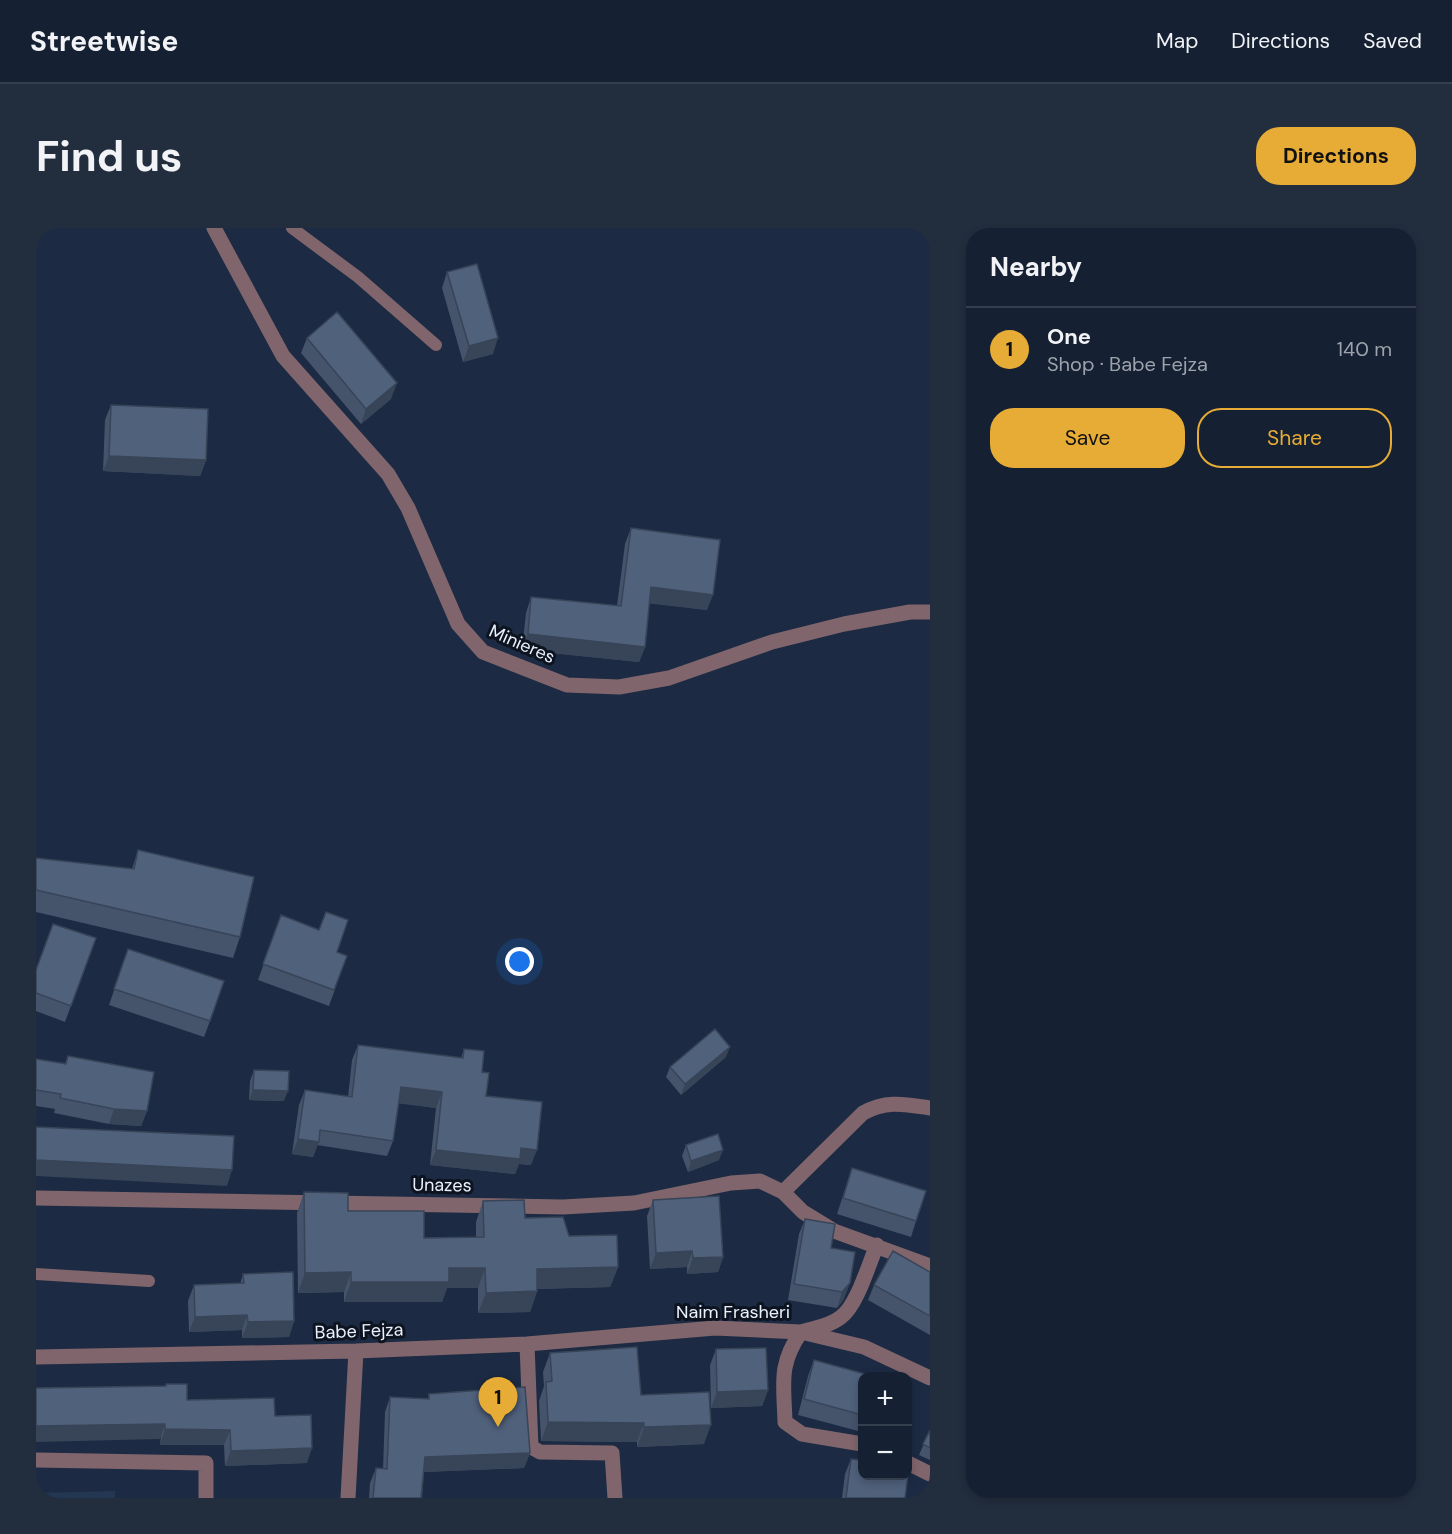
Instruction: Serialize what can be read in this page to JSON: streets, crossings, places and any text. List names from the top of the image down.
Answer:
{
  "streets": {
    "street": [
      "Minieres",
      "Unazes",
      "Naim Frasheri",
      "Babe Fejza"
    ]
  },
  "crossings": [
    ["Naim Frasheri", "Babe Fejza"]
  ],
  "page": {
    "header": "Streetwise",
    "nav": ["Map", "Directions", "Saved"],
    "buttons": [
      "Directions",
      ["Save", "Share"]
    ],
    "title": "Find us",
    "heading": "Nearby",
    "list": [
      {
        "mark": "1",
        "name": "One",
        "note": "Shop · Babe Fejza",
        "value": "140 m"
      }
    ],
    "map_buttons": ["+", "−"],
    "pins": "1"
  }
}
